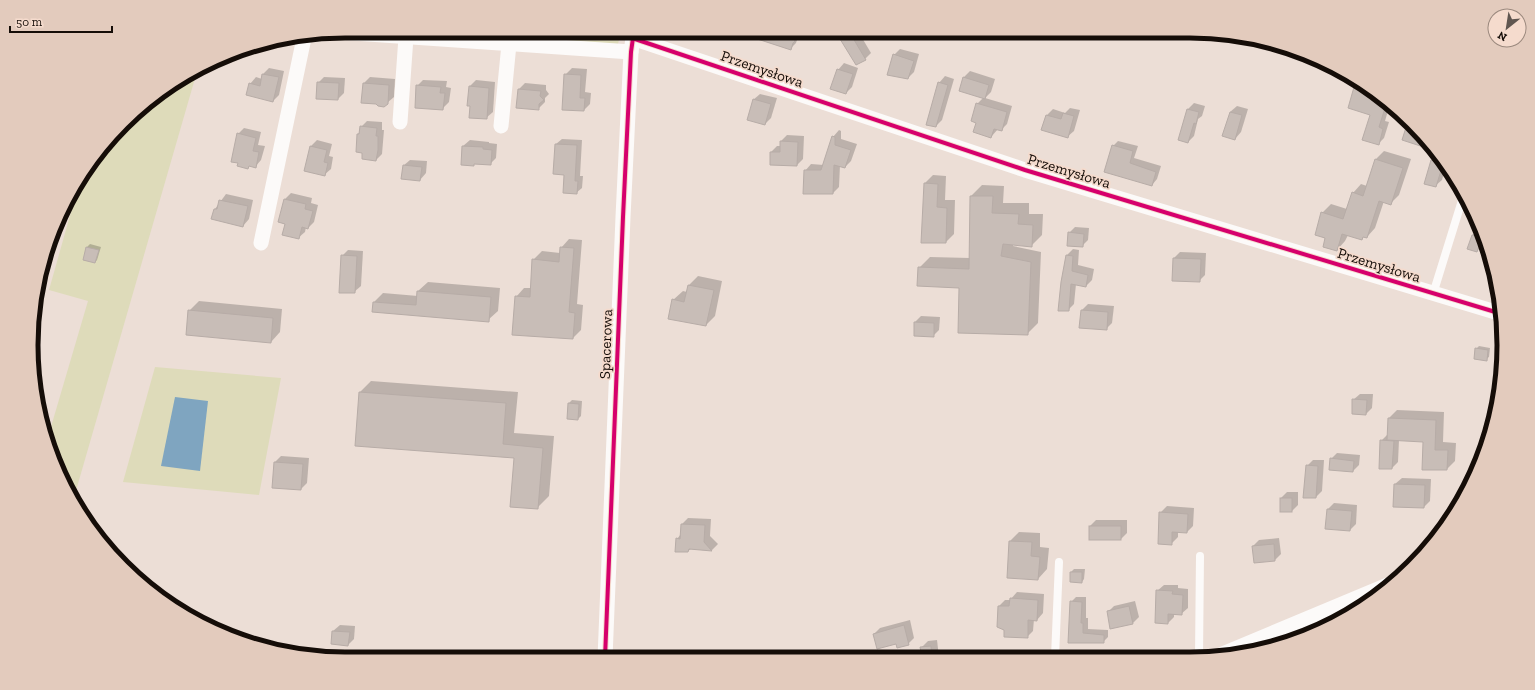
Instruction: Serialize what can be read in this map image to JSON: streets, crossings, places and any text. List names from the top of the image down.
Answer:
{
  "streets": {
    "street": ["Przemysłowa", "Spacerowa"]
  },
  "crossings": [
    ["Przemysłowa", "Spacerowa"]
  ],
  "scale_bar": "50 m",
  "north": "bottom left"
}
